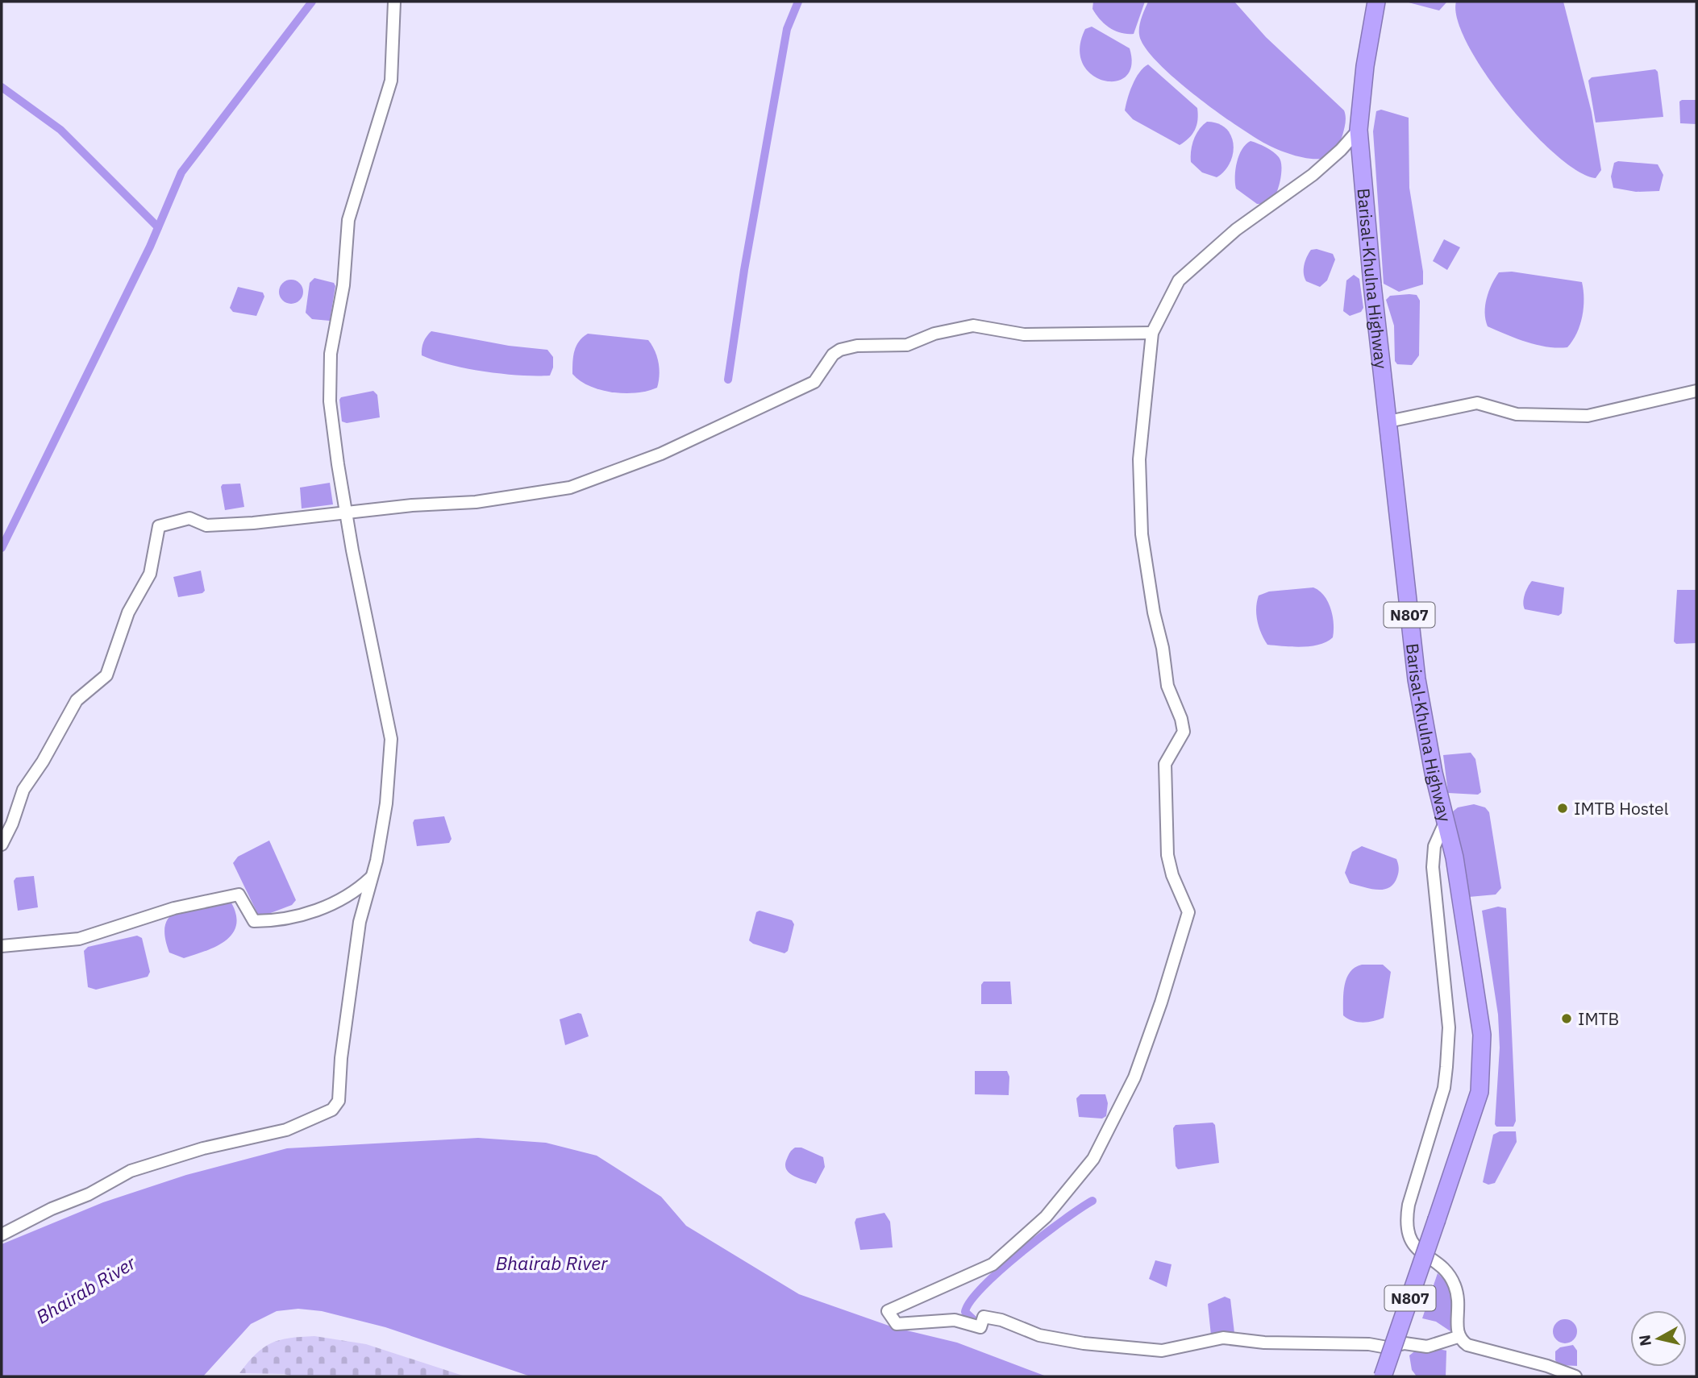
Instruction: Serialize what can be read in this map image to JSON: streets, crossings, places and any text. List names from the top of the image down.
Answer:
{
  "streets": {
    "highway": ["Barisal-Khulna Highway", "N807"]
  },
  "water": ["Bhairab River"],
  "places": ["IMTB Hostel", "IMTB"],
  "north": "left"
}
